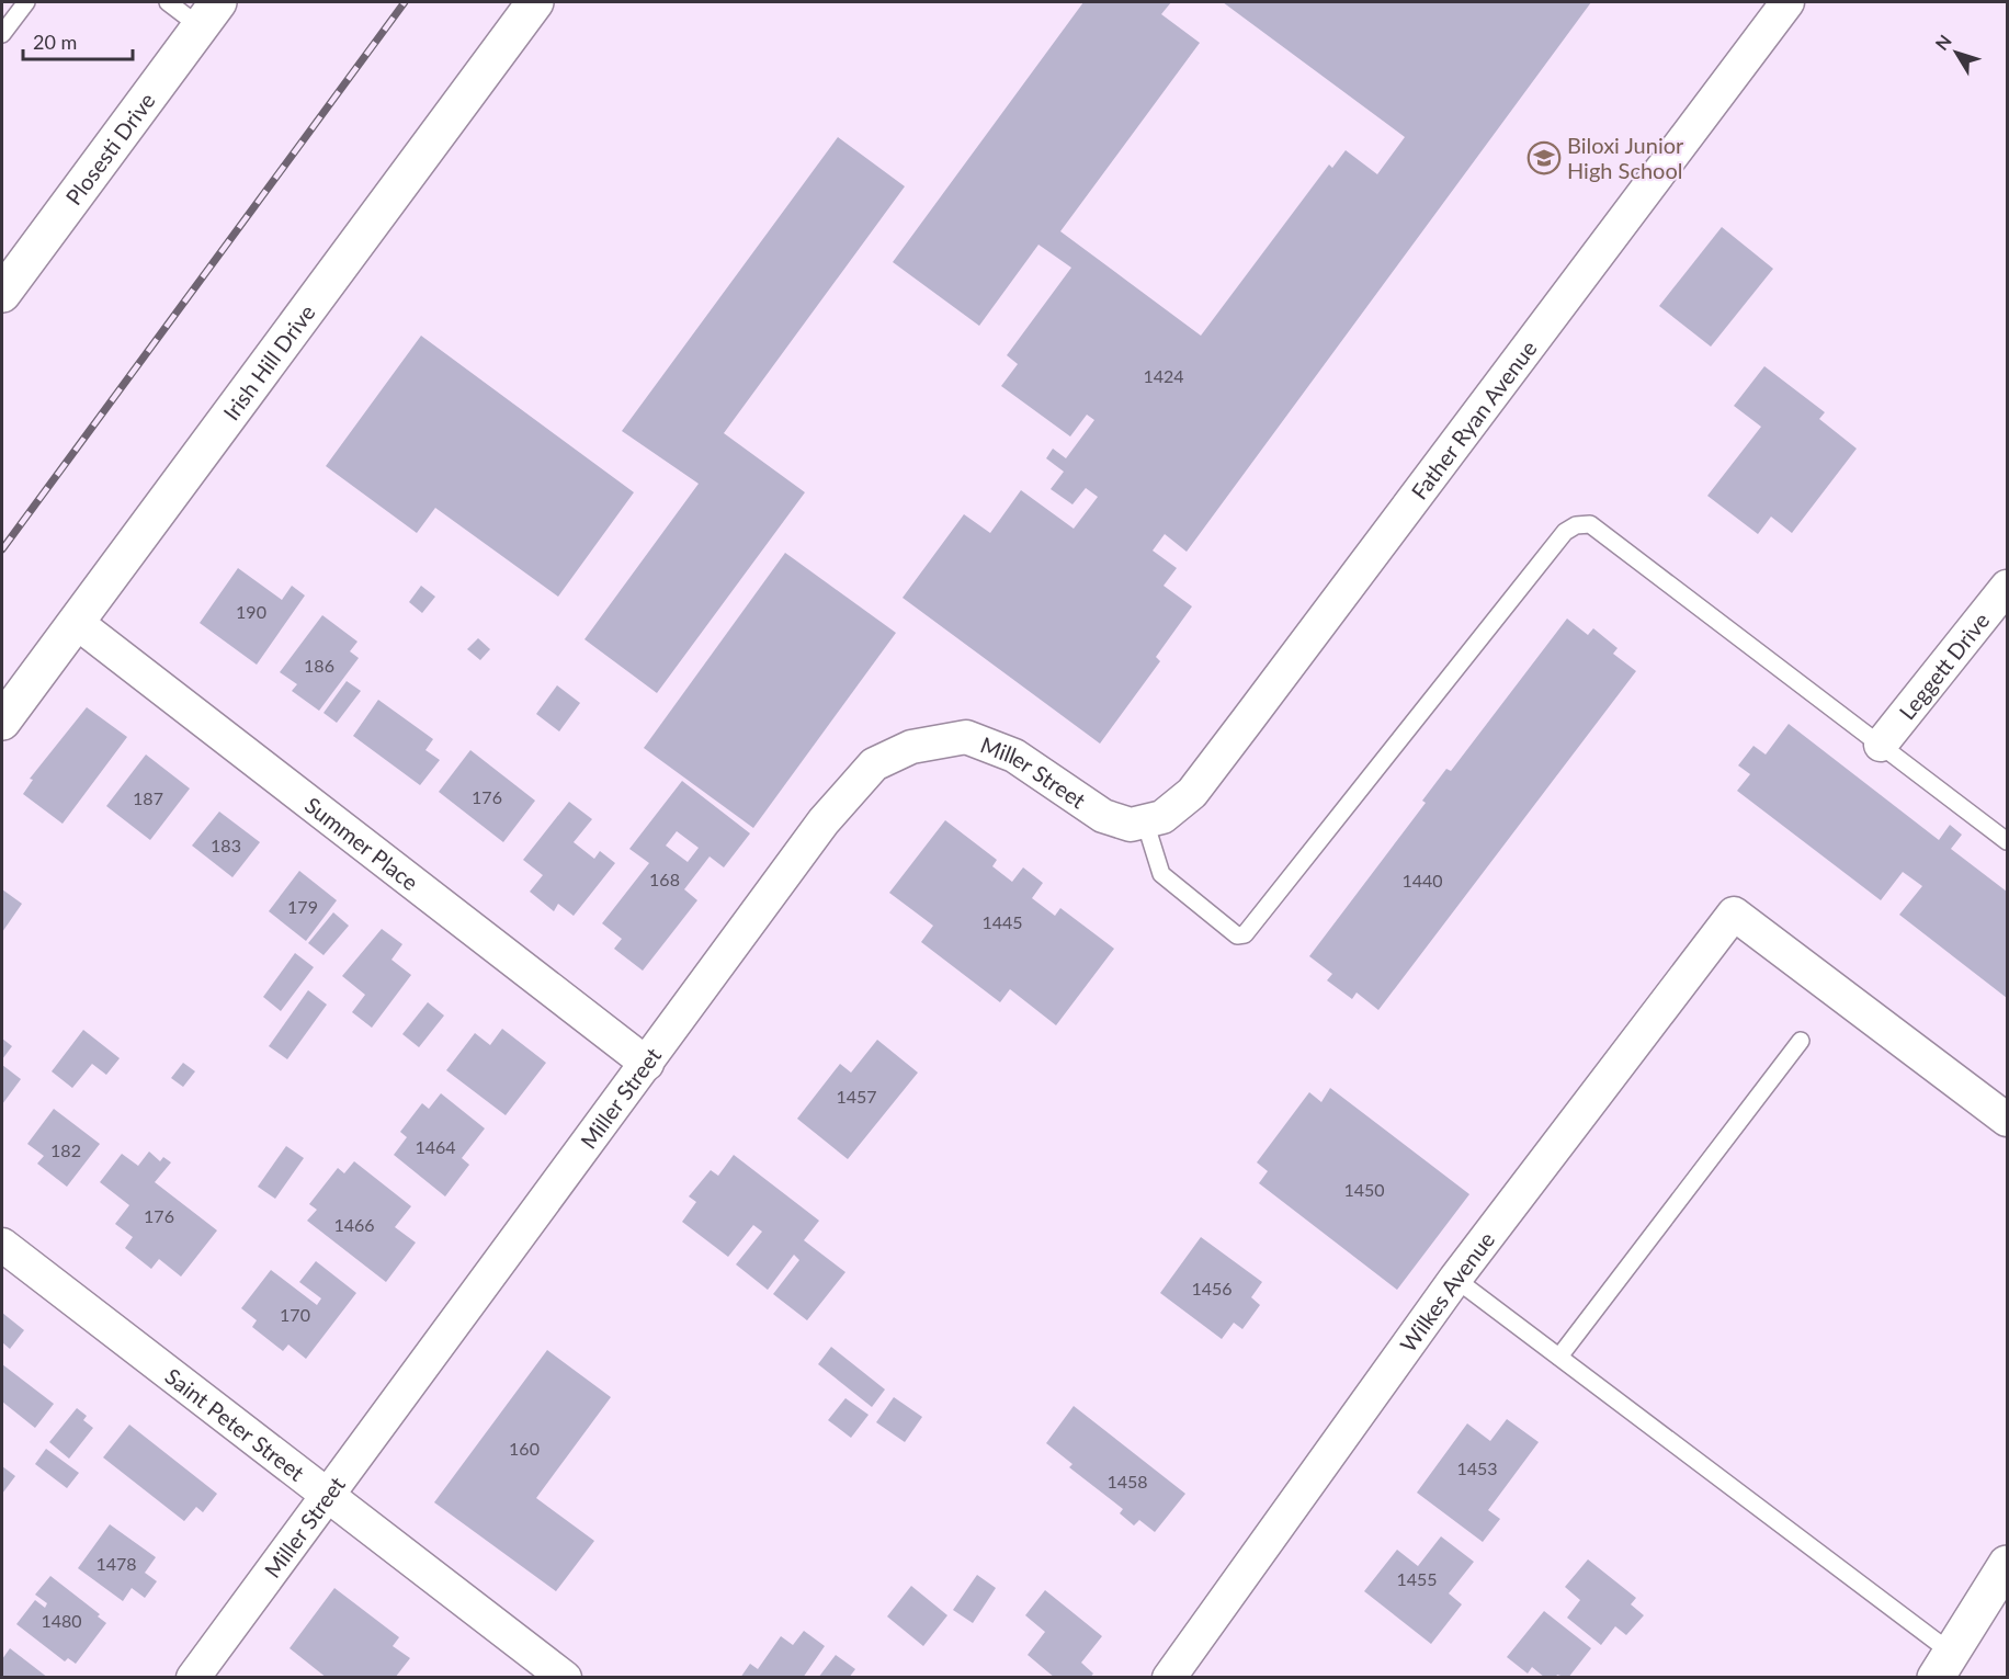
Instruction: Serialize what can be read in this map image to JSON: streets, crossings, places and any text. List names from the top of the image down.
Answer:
{
  "streets": {
    "main road": ["Plosesti Drive", "Irish Hill Drive"],
    "street": [
      "Father Ryan Avenue",
      "Leggett Drive",
      "Miller Street",
      "Summer Place",
      "Wilkes Avenue",
      "Saint Peter Street"
    ]
  },
  "crossings": [
    ["Irish Hill Drive", "Summer Place"],
    ["Father Ryan Avenue", "Miller Street"],
    ["Miller Street", "Summer Place"],
    ["Miller Street", "Saint Peter Street"]
  ],
  "places": {
    "school or university": ["Biloxi Junior High School"]
  },
  "house_numbers": [
    "1424",
    "190",
    "186",
    "176",
    "187",
    "183",
    "168",
    "1440",
    "179",
    "1445",
    "1457",
    "1464",
    "182",
    "1450",
    "176",
    "1466",
    "1456",
    "170",
    "160",
    "1453",
    "1458",
    "1478",
    "1455",
    "1480"
  ],
  "scale_bar": "20 m",
  "north": "top left"
}
